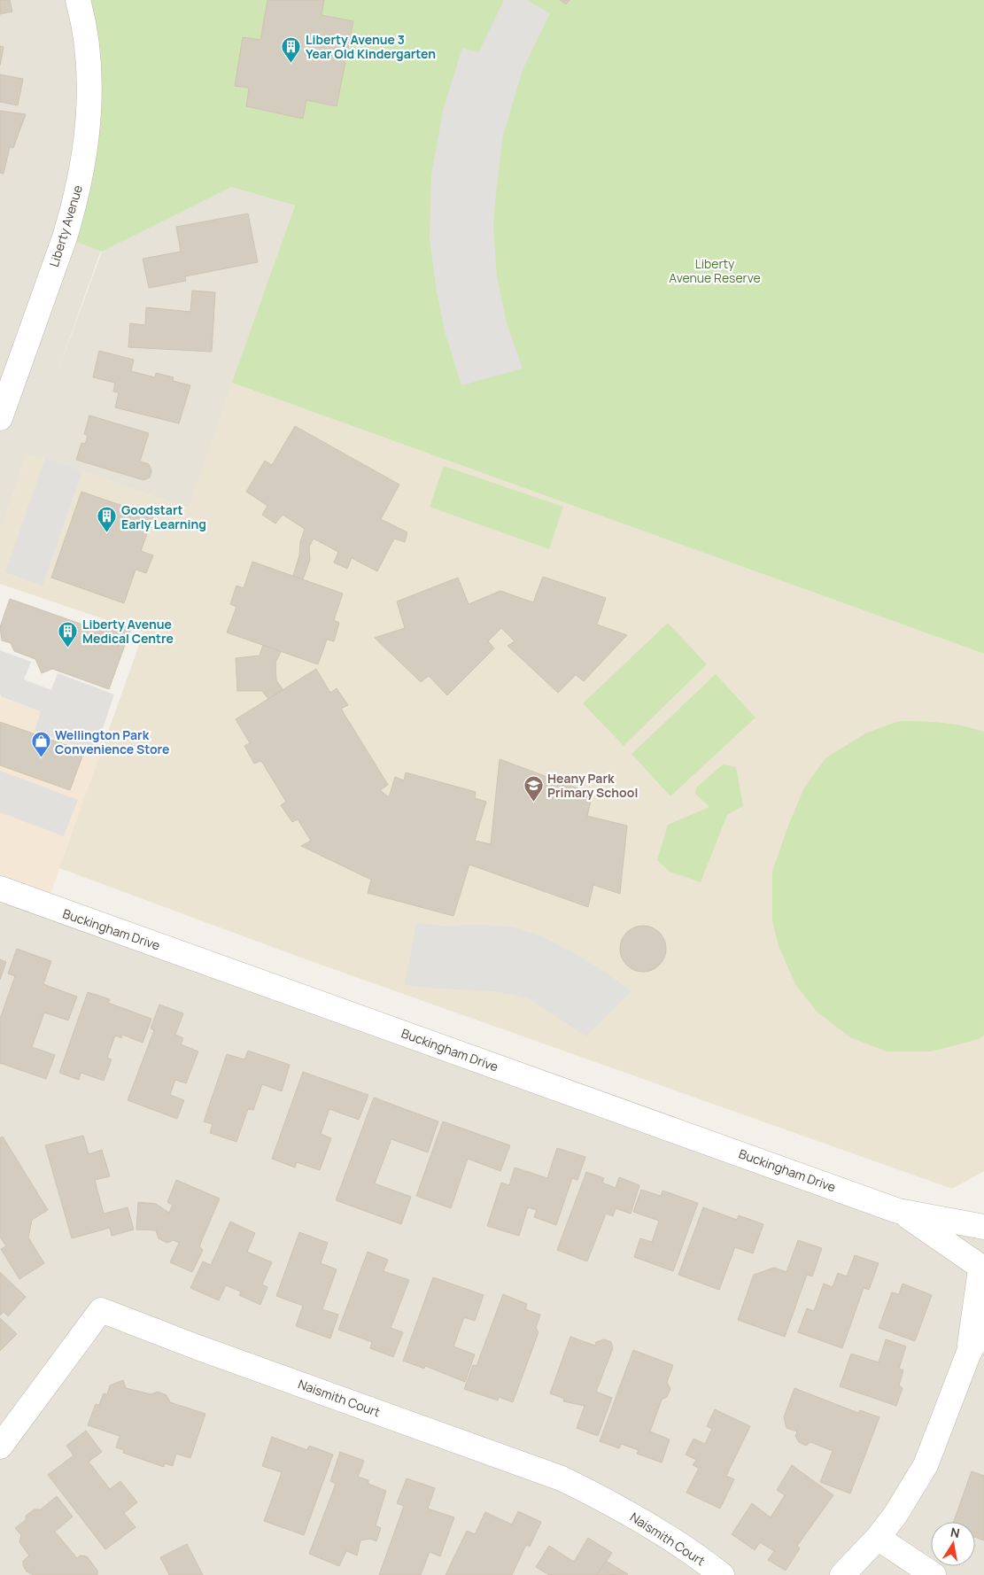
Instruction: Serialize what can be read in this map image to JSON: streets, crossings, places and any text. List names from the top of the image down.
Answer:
{
  "streets": {
    "street": ["Liberty Avenue", "Buckingham Drive", "Naismith Court"]
  },
  "parks": ["Liberty Avenue Reserve"],
  "places": {
    "building": ["Liberty Avenue 3 Year Old Kindergarten", "Goodstart Early Learning", "Liberty Avenue Medical Centre"],
    "shop": ["Wellington Park Convenience Store"],
    "school or university": ["Heany Park Primary School"]
  },
  "north": "top"
}
